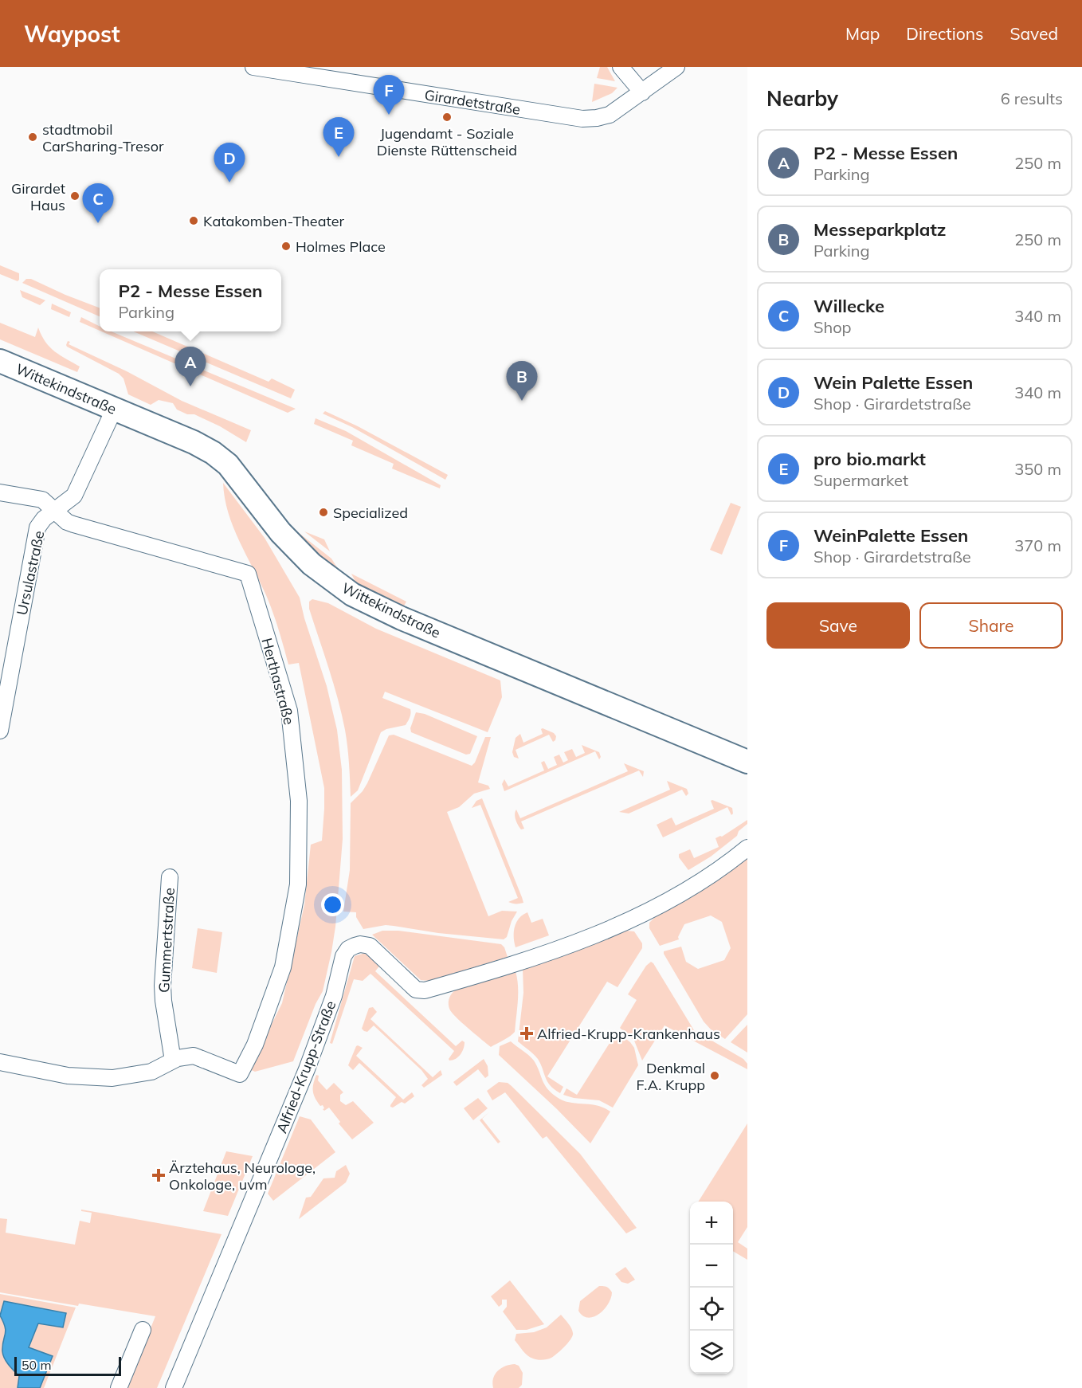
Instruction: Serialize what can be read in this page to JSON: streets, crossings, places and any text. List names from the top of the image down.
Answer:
{
  "streets": {
    "street": [
      "Girardetstraße",
      "Wittekindstraße",
      "Ursulastraße",
      "Herthastraße",
      "Gummertstraße",
      "Alfried-Krupp-Straße"
    ]
  },
  "crossings": [
    ["Wittekindstraße", "Ursulastraße"],
    ["Ursulastraße", "Herthastraße"],
    ["Herthastraße", "Gummertstraße"]
  ],
  "places": {
    "other": [
      "Jugendamt - Soziale Dienste Rüttenscheid",
      "stadtmobil CarSharing-Tresor",
      "Girardet Haus",
      "Katakomben-Theater",
      "Holmes Place",
      "Specialized",
      "Denkmal F.A. Krupp"
    ],
    "health": ["Alfried-Krupp-Krankenhaus", "Ärztehaus, Neurologe, Onkologe, uvm"]
  },
  "scale_bar": "50 m",
  "page": {
    "header": "Waypost",
    "nav": ["Map", "Directions", "Saved"],
    "heading": ["Nearby", "6 results"],
    "pins": [
      "F",
      "E",
      "D",
      "C",
      "A",
      "B"
    ],
    "list": [
      {
        "mark": "A",
        "name": "P2 - Messe Essen",
        "note": "Parking",
        "value": "250 m"
      },
      {
        "mark": "B",
        "name": "Messeparkplatz",
        "note": "Parking",
        "value": "250 m"
      },
      {
        "mark": "C",
        "name": "Willecke",
        "note": "Shop",
        "value": "340 m"
      },
      {
        "mark": "D",
        "name": "Wein Palette Essen",
        "note": "Shop · Girardetstraße",
        "value": "340 m"
      },
      {
        "mark": "E",
        "name": "pro bio.markt",
        "note": "Supermarket",
        "value": "350 m"
      },
      {
        "mark": "F",
        "name": "WeinPalette Essen",
        "note": "Shop · Girardetstraße",
        "value": "370 m"
      }
    ],
    "popup": ["P2 - Messe Essen", "Parking"],
    "buttons": ["Save", "Share"],
    "map_buttons": ["+", "−"],
    "scale": "50 m"
  }
}
